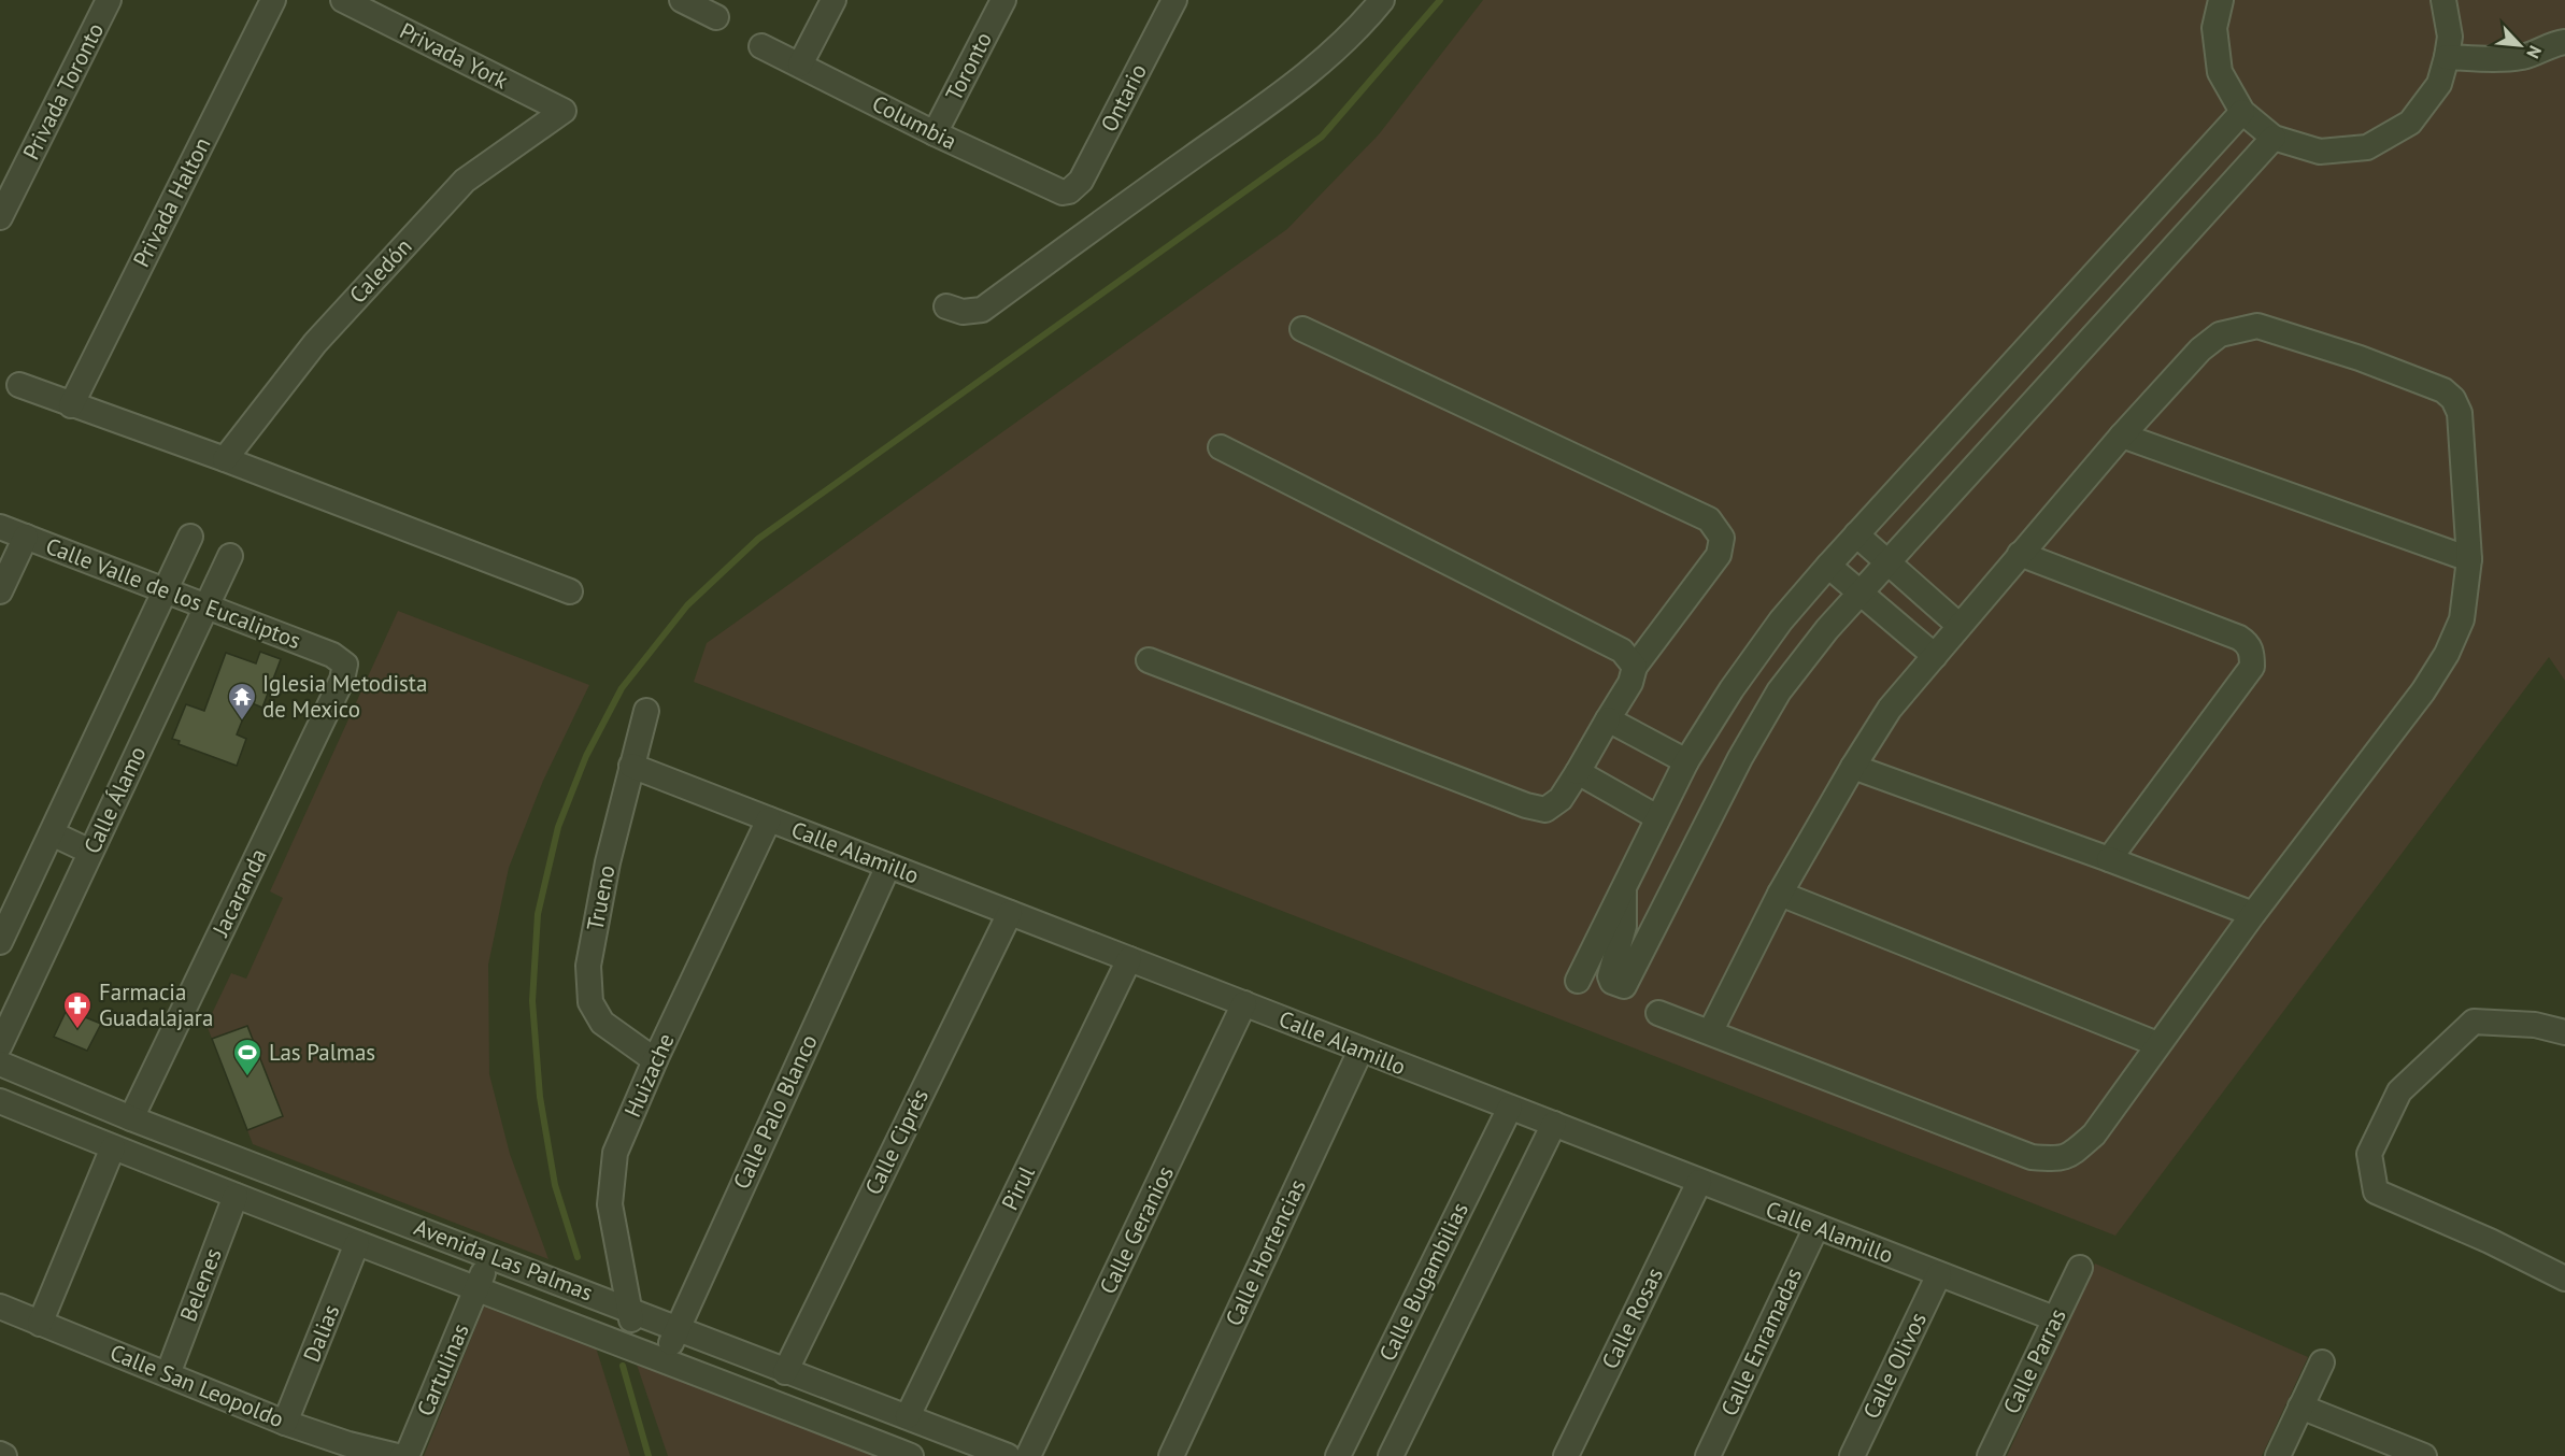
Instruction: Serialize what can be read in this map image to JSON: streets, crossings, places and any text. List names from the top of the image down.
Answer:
{
  "streets": {
    "street": [
      "Privada York",
      "Toronto",
      "Privada Toronto",
      "Ontario",
      "Columbia",
      "Privada Halton",
      "Caledón",
      "Calle Valle de los Eucaliptos",
      "Calle Álamo",
      "Calle Alamillo",
      "Jacaranda",
      "Trueno",
      "Huizache",
      "Calle Palo Blanco",
      "Calle Ciprés",
      "Pirul",
      "Calle Geranios",
      "Calle Hortencias",
      "Avenida Las Palmas",
      "Calle Bugambilias",
      "Belenes",
      "Calle Rosas",
      "Dalias",
      "Calle Enramadas",
      "Calle Parras",
      "Calle Olivos",
      "Cartulinas",
      "Calle San Leopoldo"
    ]
  },
  "crossings": [
    ["Privada York", "Caledón"],
    ["Toronto", "Columbia"],
    ["Ontario", "Columbia"],
    ["Calle Valle de los Eucaliptos", "Calle Álamo"],
    ["Calle Valle de los Eucaliptos", "Jacaranda"],
    ["Calle Alamillo", "Trueno"],
    ["Calle Alamillo", "Huizache"],
    ["Calle Alamillo", "Calle Palo Blanco"],
    ["Calle Alamillo", "Calle Ciprés"],
    ["Calle Alamillo", "Pirul"],
    ["Calle Alamillo", "Calle Geranios"],
    ["Calle Alamillo", "Calle Hortencias"],
    ["Calle Alamillo", "Calle Bugambilias"],
    ["Calle Alamillo", "Calle Rosas"],
    ["Calle Alamillo", "Calle Enramadas"],
    ["Calle Alamillo", "Calle Parras"],
    ["Calle Alamillo", "Calle Olivos"],
    ["Jacaranda", "Avenida Las Palmas"],
    ["Trueno", "Huizache"],
    ["Huizache", "Avenida Las Palmas"],
    ["Calle Palo Blanco", "Avenida Las Palmas"],
    ["Calle Ciprés", "Avenida Las Palmas"],
    ["Pirul", "Avenida Las Palmas"],
    ["Avenida Las Palmas", "Belenes"],
    ["Avenida Las Palmas", "Dalias"],
    ["Avenida Las Palmas", "Cartulinas"],
    ["Belenes", "Calle San Leopoldo"],
    ["Dalias", "Calle San Leopoldo"],
    ["Cartulinas", "Calle San Leopoldo"]
  ],
  "places": {
    "temple": ["Iglesia Metodista de Mexico"],
    "pharmacy": ["Farmacia Guadalajara"],
    "sports": ["Las Palmas"]
  },
  "north": "bottom right"
}
